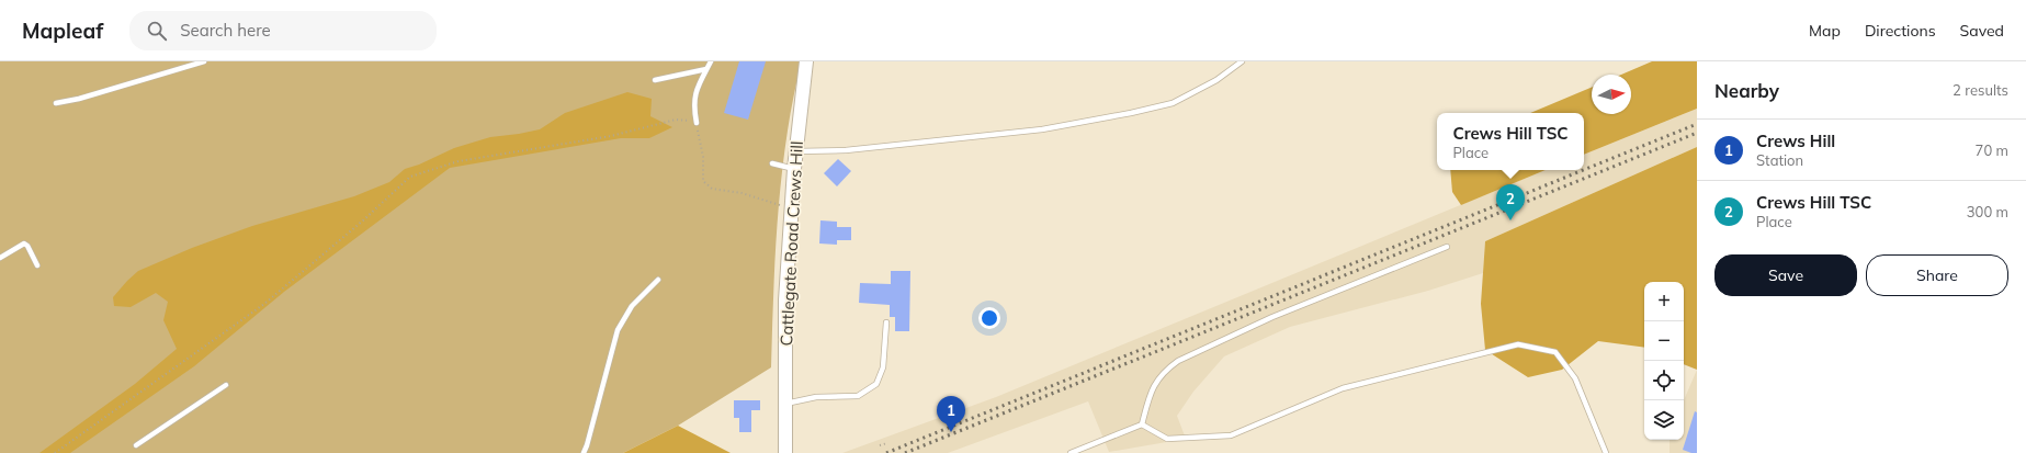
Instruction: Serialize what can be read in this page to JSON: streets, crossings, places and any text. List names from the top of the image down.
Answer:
{
  "streets": {
    "street": ["Cattlegate Road Crews Hill"]
  },
  "north": "right",
  "page": {
    "header": "Mapleaf",
    "search": "Search here",
    "nav": ["Map", "Directions", "Saved"],
    "heading": ["Nearby", "2 results"],
    "popup": ["Crews Hill TSC", "Place"],
    "list": [
      {
        "mark": "1",
        "name": "Crews Hill",
        "note": "Station",
        "value": "70 m"
      },
      {
        "mark": "2",
        "name": "Crews Hill TSC",
        "note": "Place",
        "value": "300 m"
      }
    ],
    "pins": ["2", "1"],
    "buttons": ["Save", "Share"],
    "map_buttons": ["+", "−"]
  }
}
